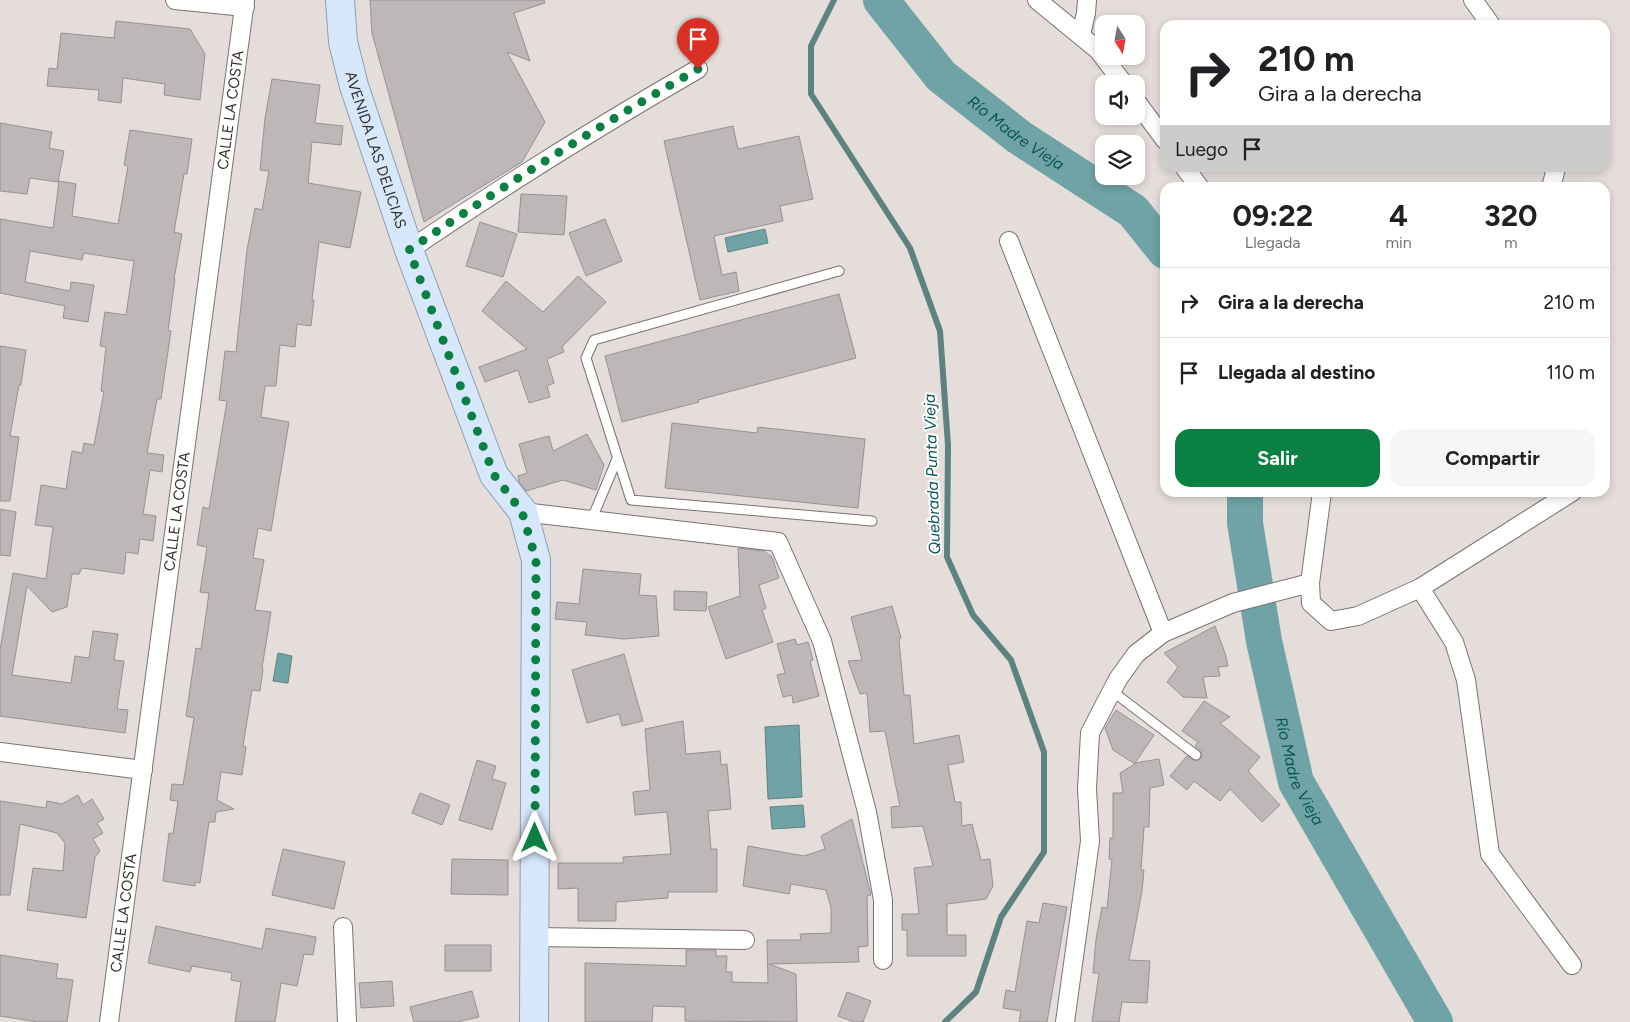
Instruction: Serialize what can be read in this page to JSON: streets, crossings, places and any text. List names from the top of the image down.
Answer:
{
  "streets": {
    "main road": ["AVENIDA LAS DELICIAS"],
    "street": ["CALLE LA COSTA"]
  },
  "water": ["Río Madre Vieja", "Quebrada Punta Vieja"],
  "north": "bottom",
  "page": {
    "turn": ["210 m", "Gira a la derecha"],
    "then": "Luego",
    "eta": [
      "09:22",
      "Llegada",
      "4",
      "min",
      "320",
      "m"
    ],
    "list": [
      {
        "name": "Gira a la derecha",
        "value": "210 m"
      },
      {
        "name": "Llegada al destino",
        "value": "110 m"
      }
    ],
    "buttons": ["Salir", "Compartir"]
  }
}
